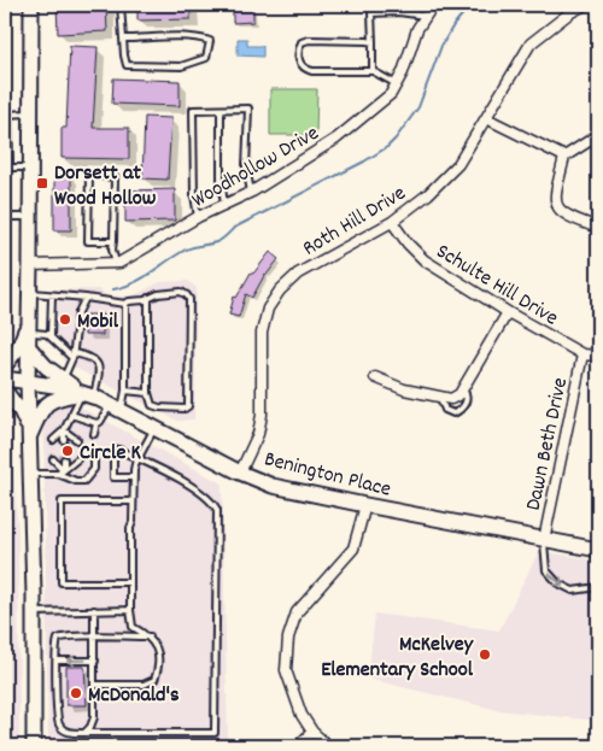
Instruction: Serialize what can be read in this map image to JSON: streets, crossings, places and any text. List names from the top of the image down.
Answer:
{
  "streets": {
    "main road": ["Benington Place"],
    "street": [
      "Woodhollow Drive",
      "Roth Hill Drive",
      "Schulte Hill Drive",
      "Dawn Beth Drive"
    ]
  },
  "crossings": [
    ["Roth Hill Drive", "Schulte Hill Drive"],
    ["Roth Hill Drive", "Benington Place"],
    ["Schulte Hill Drive", "Dawn Beth Drive"],
    ["Dawn Beth Drive", "Benington Place"]
  ],
  "places": {
    "transit": ["Dorsett at Wood Hollow"],
    "other": [
      "Mobil",
      "Circle K",
      "McKelvey Elementary School",
      "McDonald's"
    ]
  }
}
